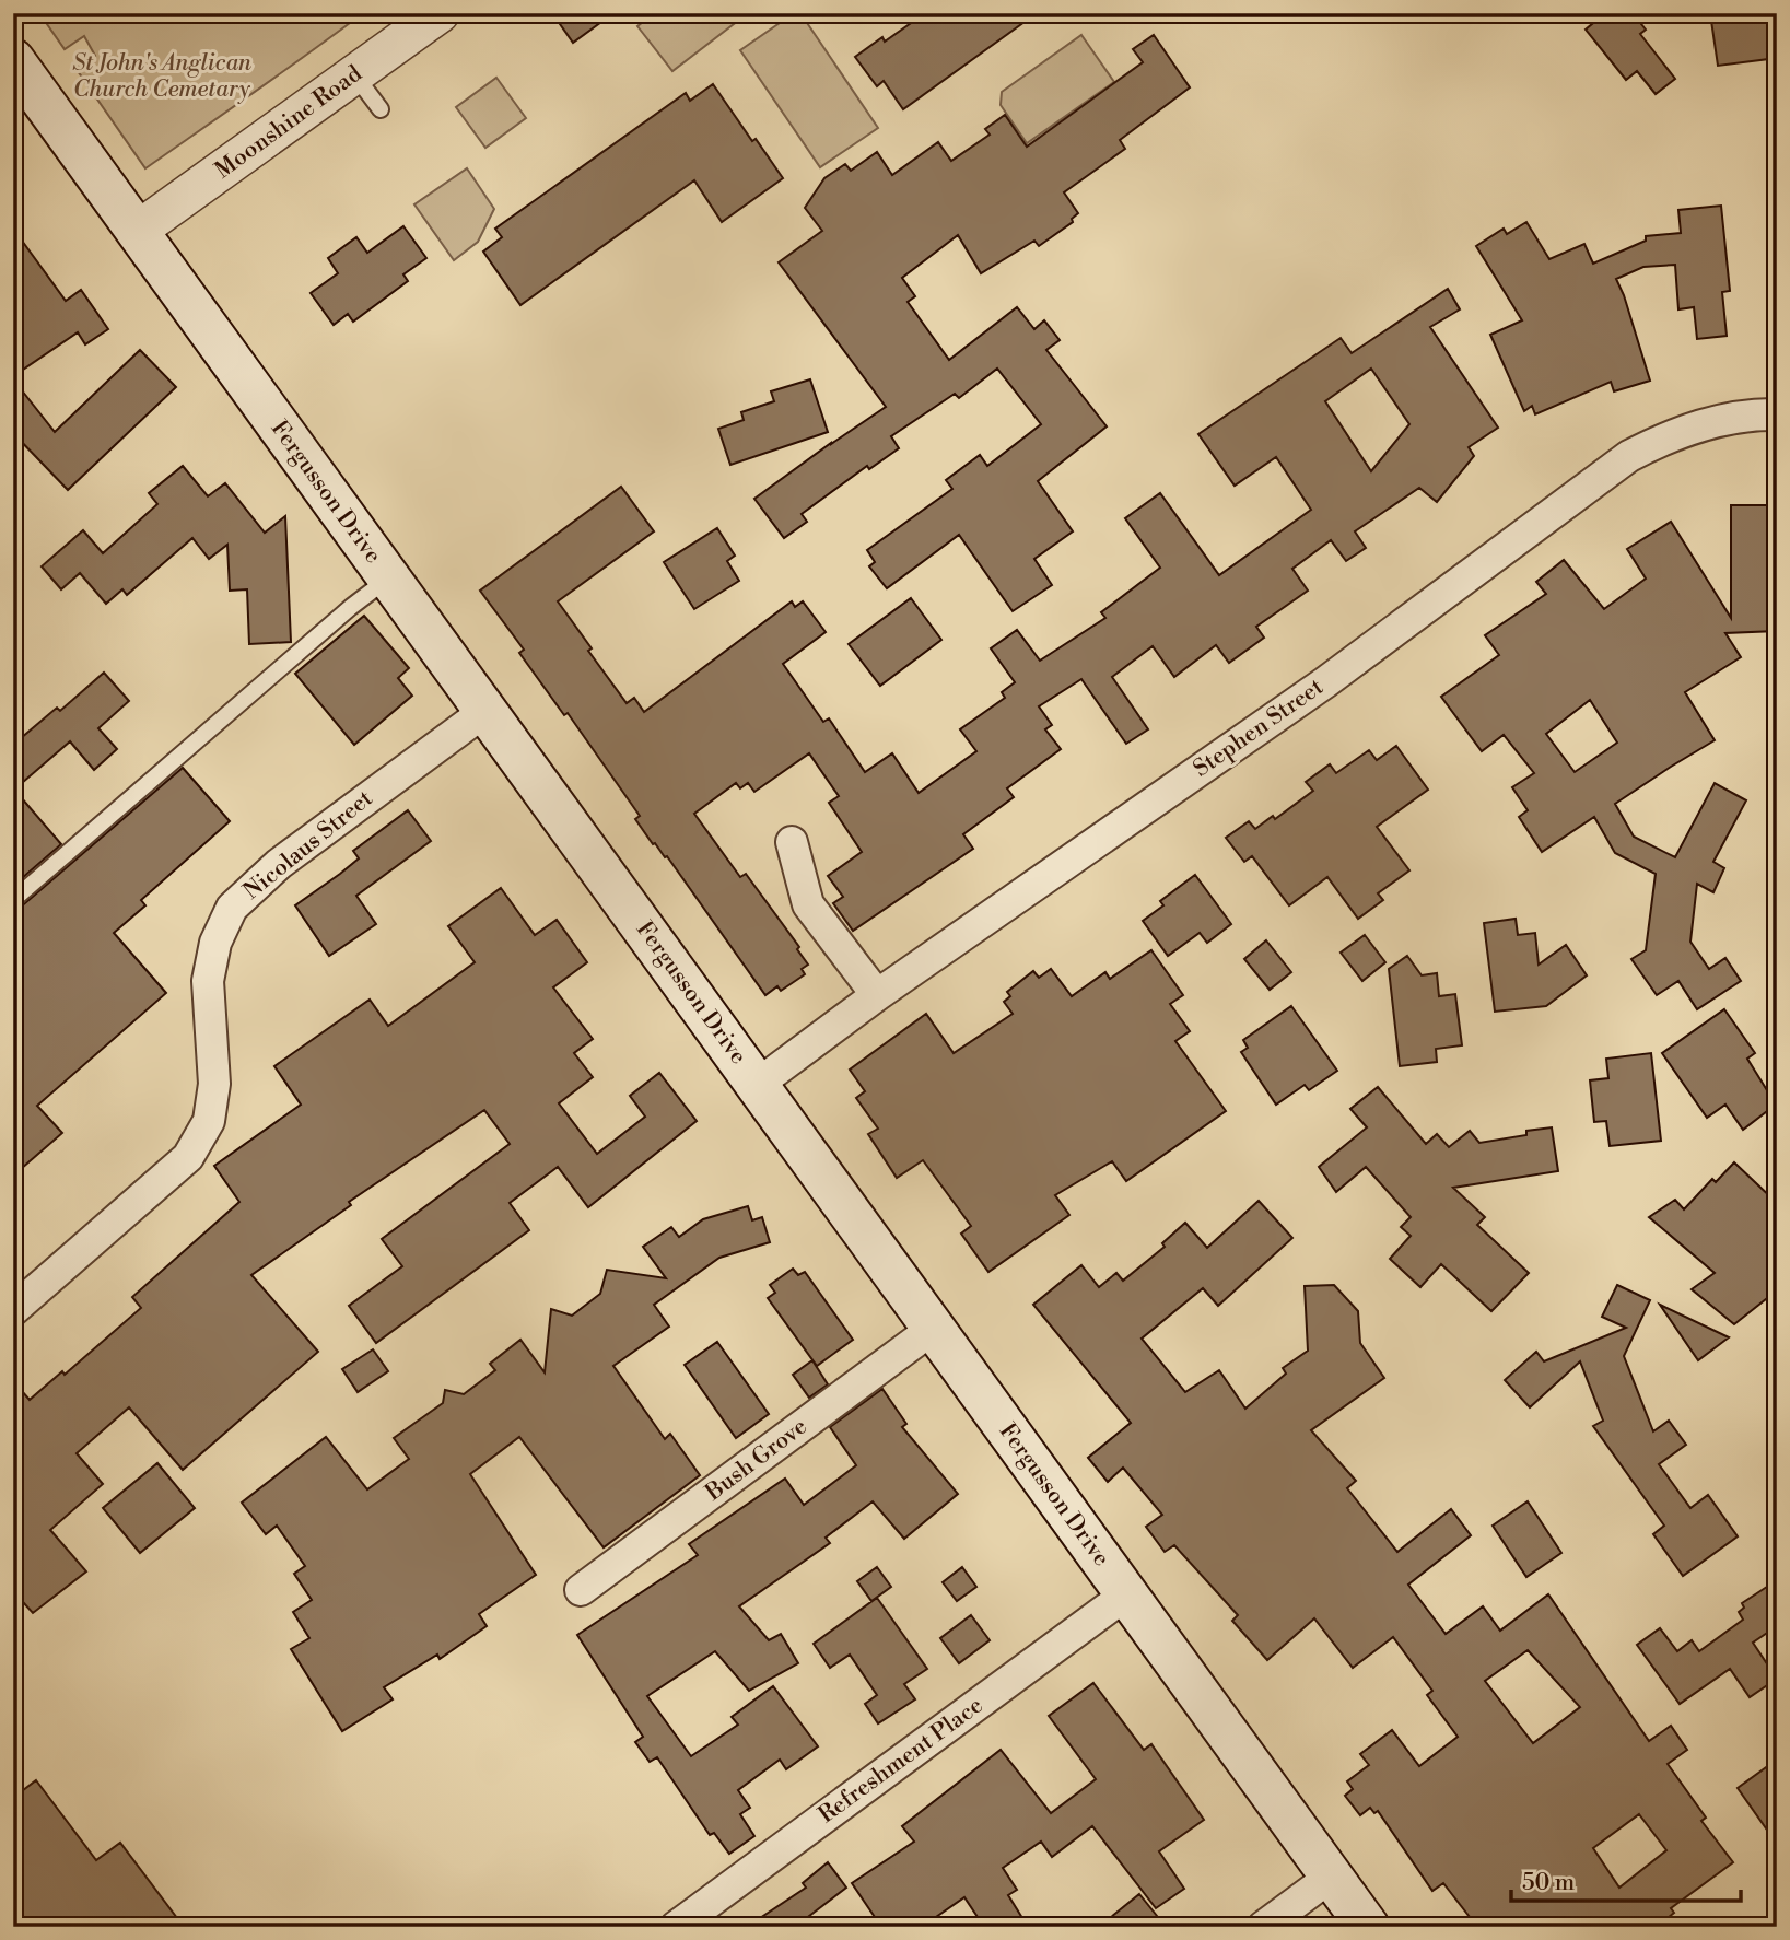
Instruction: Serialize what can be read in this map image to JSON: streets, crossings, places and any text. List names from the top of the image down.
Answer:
{
  "streets": {
    "main road": ["Fergusson Drive"],
    "street": [
      "Moonshine Road",
      "Stephen Street",
      "Nicolaus Street",
      "Bush Grove",
      "Refreshment Place"
    ]
  },
  "crossings": [
    ["Moonshine Road", "Fergusson Drive"],
    ["Fergusson Drive", "Stephen Street"],
    ["Fergusson Drive", "Nicolaus Street"],
    ["Fergusson Drive", "Bush Grove"],
    ["Fergusson Drive", "Refreshment Place"]
  ],
  "parks": ["St John's Anglican Church Cemetary"],
  "scale_bar": "50 m"
}
